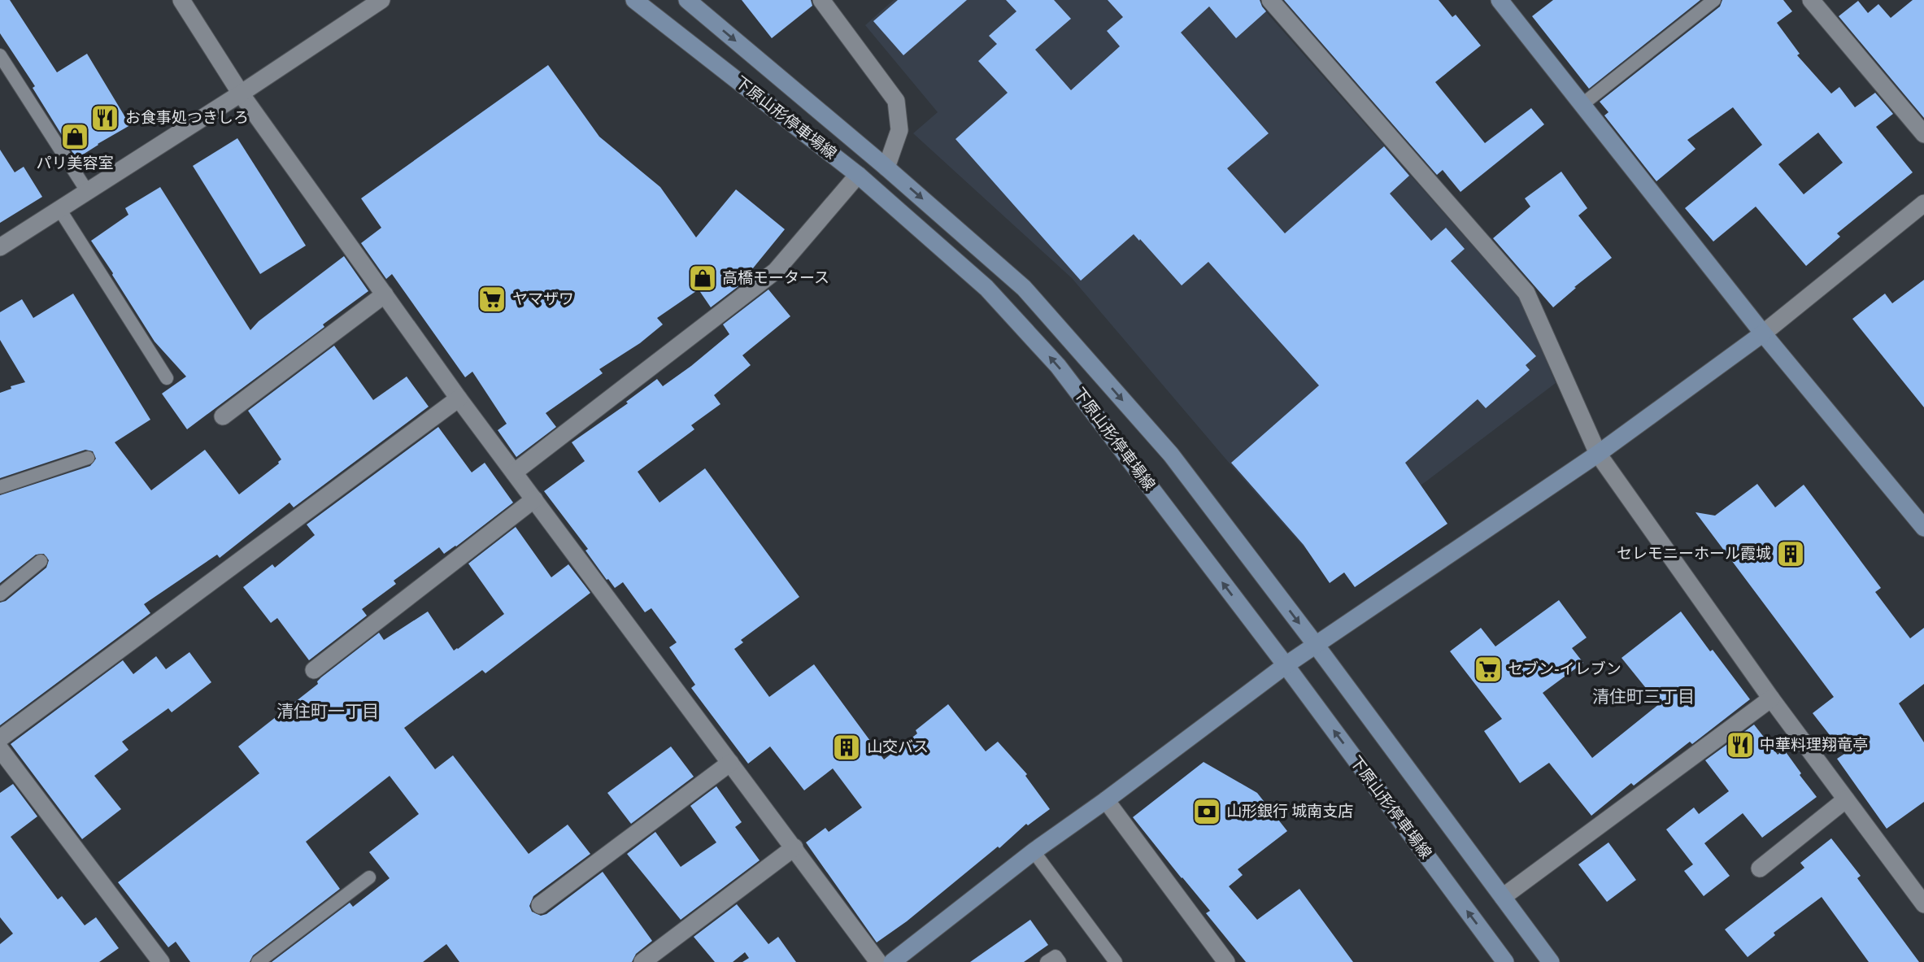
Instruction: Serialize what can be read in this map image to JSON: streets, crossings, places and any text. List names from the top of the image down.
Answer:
{
  "streets": {
    "main road": ["下原山形停車場線"]
  },
  "districts": ["清住町三丁目", "清住町一丁目"],
  "places": {
    "restaurant": ["お食事処つきしろ", "中華料理翔竜亭"],
    "shop": ["パリ美容室", "高橋モータース"],
    "supermarket": ["ヤマザワ", "セブン-イレブン"],
    "building": ["セレモニーホール霞城", "山交バス"],
    "bank": ["山形銀行 城南支店"]
  }
}
